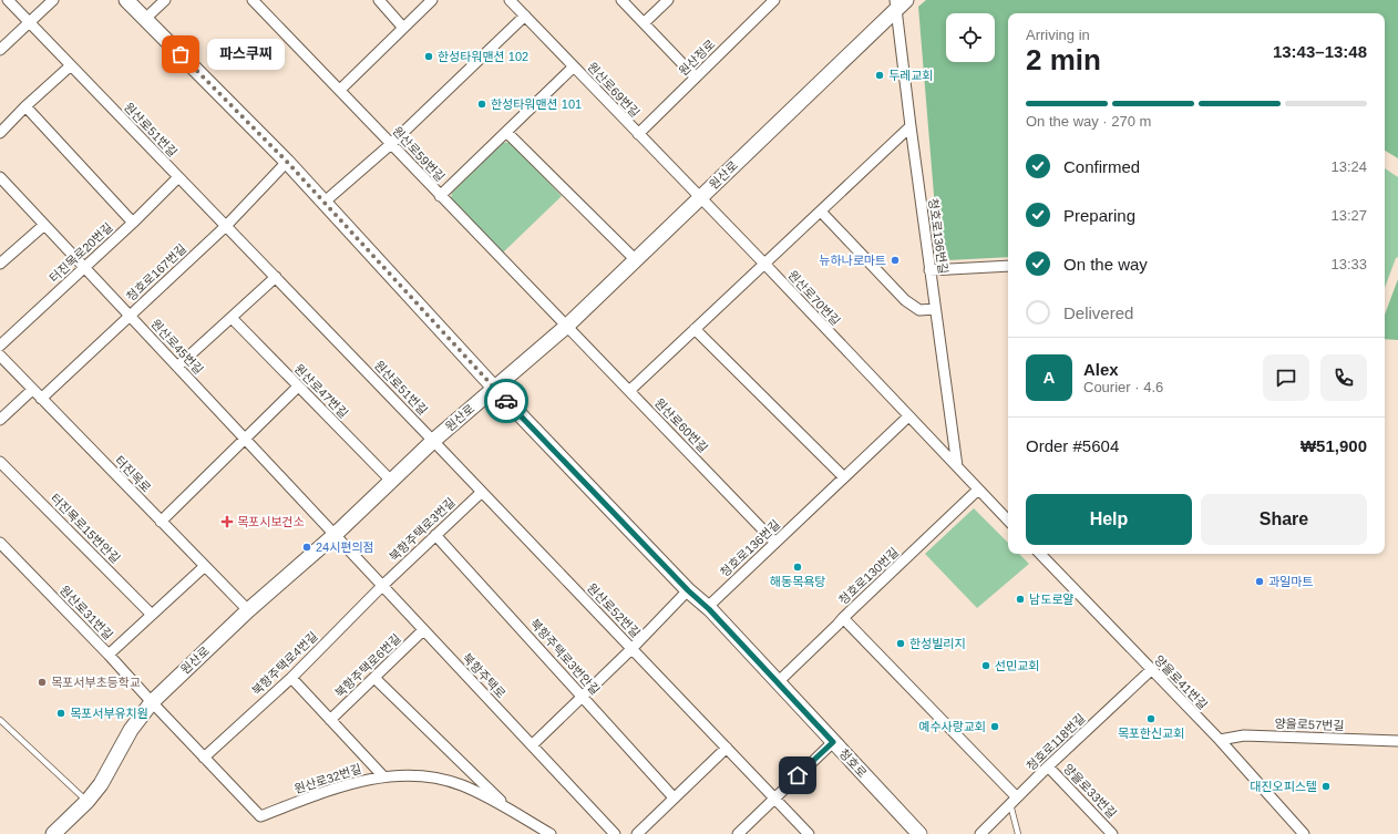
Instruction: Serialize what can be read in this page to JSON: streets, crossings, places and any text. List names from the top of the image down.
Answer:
{
  "streets": {
    "street": [
      "원산정로",
      "원산로69번길",
      "원산로51번길",
      "원산로59번길",
      "원산로",
      "청호로136번길",
      "터진목로20번길",
      "청호로167번길",
      "원산로70번길",
      "원산로45번길",
      "원산로47번길",
      "원산로60번길",
      "터진목로",
      "터진목로15번안길",
      "북항주택로3번길",
      "청호로130번길",
      "원산로52번길",
      "원산로31번길",
      "북항주택로3번안길",
      "북항주택로4번길",
      "북항주택로6번길",
      "북항주택로",
      "양을로41번길",
      "양을로57번길",
      "청호로118번길",
      "청호로",
      "원산로32번길",
      "양을로33번길"
    ]
  },
  "crossings": [
    ["원산정로", "원산로69번길"],
    ["원산로69번길", "원산로"],
    ["원산로69번길", "원산로70번길"],
    ["원산로51번길", "원산로"],
    ["원산로51번길", "터진목로20번길"],
    ["원산로51번길", "청호로167번길"],
    ["원산로51번길", "원산로52번길"],
    ["원산로59번길", "원산로"],
    ["원산로59번길", "원산로60번길"],
    ["원산로", "청호로136번길"],
    ["원산로", "원산로70번길"],
    ["원산로", "원산로45번길"],
    ["원산로", "원산로47번길"],
    ["원산로", "원산로60번길"],
    ["원산로", "터진목로"],
    ["원산로", "원산로52번길"],
    ["원산로", "원산로31번길"],
    ["원산로", "북항주택로"],
    ["원산로", "청호로"],
    ["원산로", "원산로32번길"],
    ["청호로136번길", "원산로70번길"],
    ["청호로136번길", "원산로60번길"],
    ["청호로136번길", "청호로"],
    ["터진목로20번길", "원산로45번길"],
    ["청호로167번길", "원산로45번길"],
    ["청호로167번길", "터진목로"],
    ["청호로167번길", "청호로"],
    ["원산로45번길", "북항주택로"],
    ["북항주택로3번길", "원산로52번길"],
    ["북항주택로3번길", "북항주택로3번안길"],
    ["북항주택로3번길", "북항주택로4번길"],
    ["북항주택로3번길", "북항주택로"],
    ["청호로130번길", "청호로"],
    ["원산로31번길", "원산로32번길"],
    ["북항주택로4번길", "북항주택로"],
    ["북항주택로4번길", "원산로32번길"],
    ["북항주택로6번길", "북항주택로"],
    ["양을로41번길", "양을로57번길"],
    ["양을로41번길", "청호로118번길"],
    ["청호로118번길", "양을로33번길"]
  ],
  "places": {
    "other": [
      "파스쿠찌",
      "한성타워맨션 102",
      "두레교회",
      "한성타워맨션 101",
      "뉴하나로마트",
      "24시편의점",
      "해동목욕탕",
      "과일마트",
      "남도로얄",
      "한성빌리지",
      "선민교회",
      "목포서부초등학교",
      "목포서부유치원",
      "목포한신교회",
      "예수사랑교회",
      "대진오피스텔"
    ],
    "health": ["목포시보건소"]
  },
  "page": {
    "heading": ["2 min", "Arriving in", "13:43–13:48"],
    "panel": [
      "Alex",
      "Courier · 4.6",
      "Order #5604",
      "₩51,900"
    ],
    "bubble": "파스쿠찌",
    "bar": "On the way · 270 m",
    "list": [
      ["Confirmed", "13:24"],
      ["Preparing", "13:27"],
      ["On the way", "13:33"],
      "Delivered"
    ],
    "round": "A",
    "buttons": ["Help", "Share"]
  }
}
